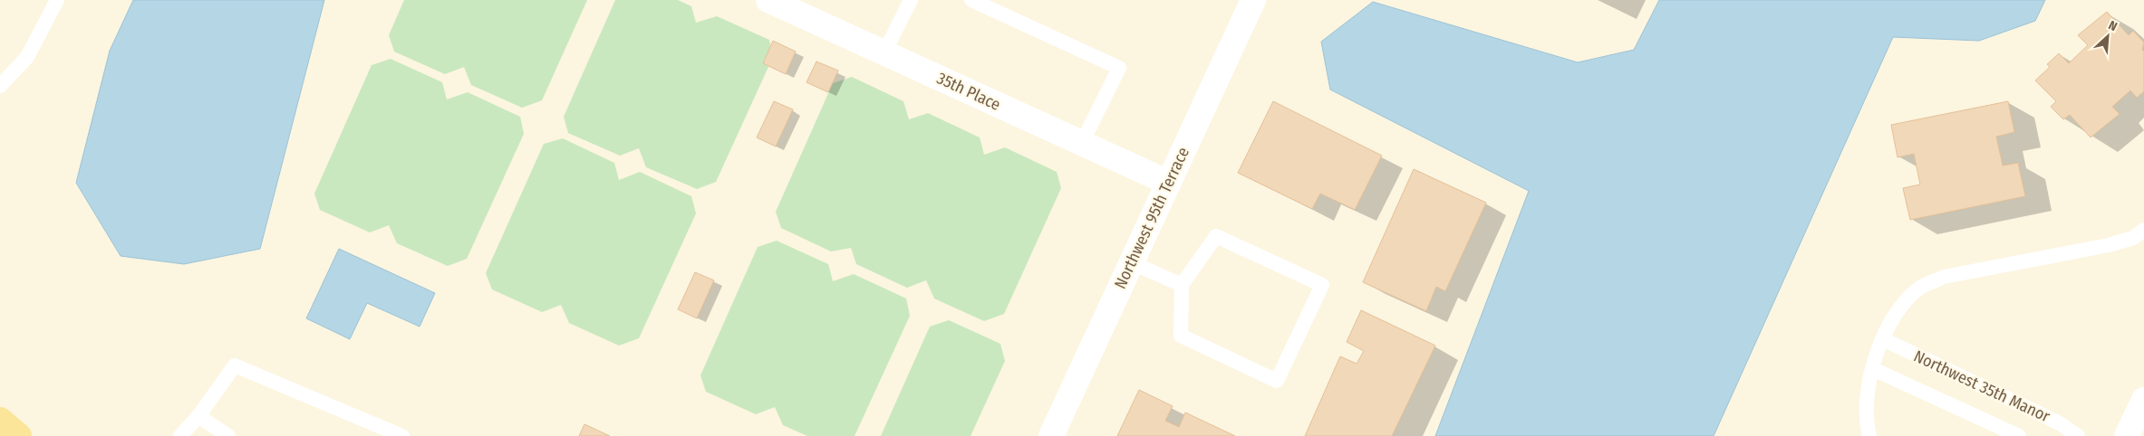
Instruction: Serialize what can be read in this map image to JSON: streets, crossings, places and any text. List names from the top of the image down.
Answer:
{
  "streets": {
    "street": ["35th Place", "Northwest 95th Terrace"],
    "lane": ["Northwest 35th Manor"]
  },
  "crossings": [
    ["35th Place", "Northwest 95th Terrace"]
  ],
  "north": "top right"
}
